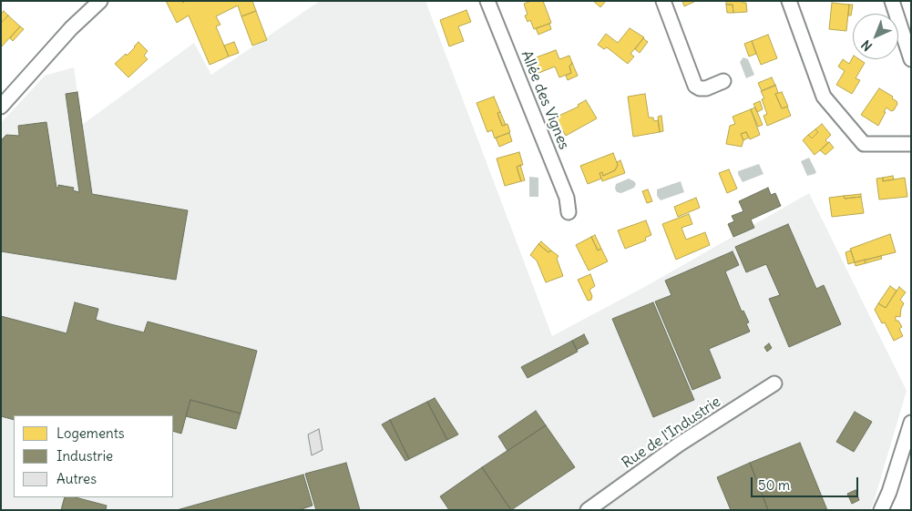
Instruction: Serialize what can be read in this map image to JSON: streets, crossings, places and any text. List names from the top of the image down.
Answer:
{
  "streets": {
    "street": ["Allée des Vignes", "Rue de l'Industrie"]
  },
  "legend": ["Logements", "Industrie", "Autres"],
  "scale_bar": "50 m",
  "north": "bottom left"
}
